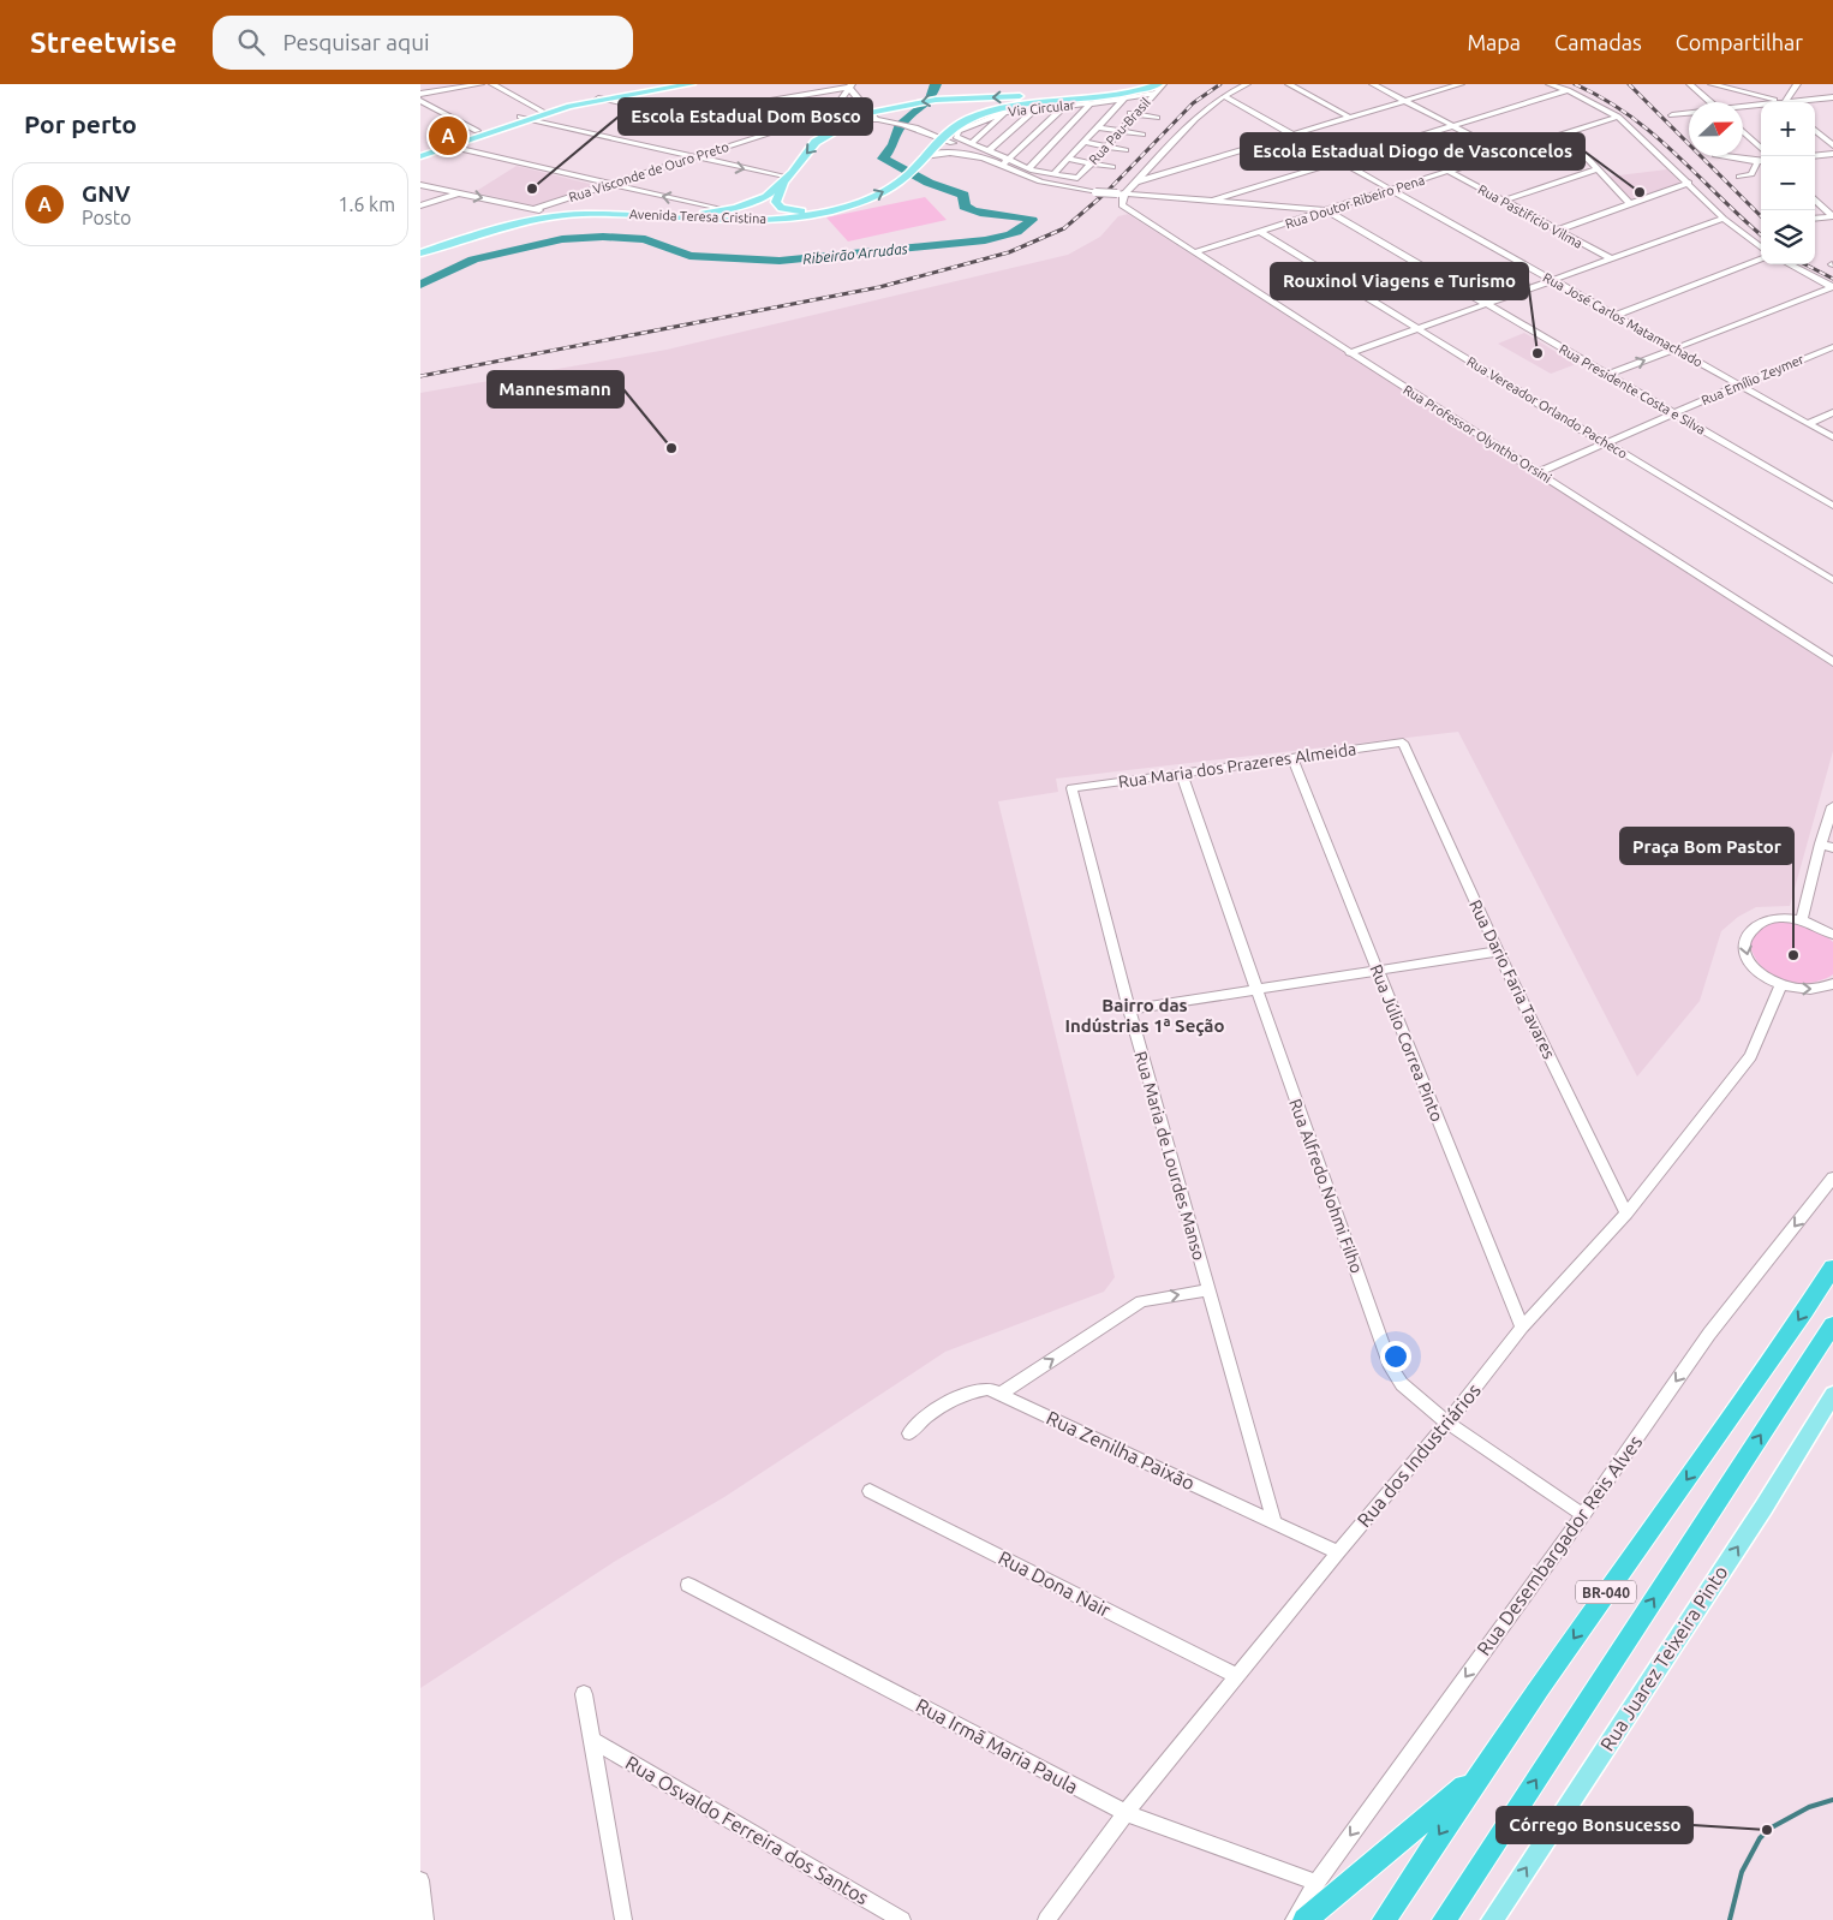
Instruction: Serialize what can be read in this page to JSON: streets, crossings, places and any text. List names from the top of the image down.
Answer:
{
  "streets": {
    "highway": ["BR-040"],
    "main road": ["Avenida Teresa Cristina", "Rua Juarez Teixeira Pinto"],
    "street": [
      "Via Circular",
      "Rua Pau-Brasil",
      "Rua Visconde de Ouro Preto",
      "Rua Doutor Ribeiro Pena",
      "Rua Pastifício Vilma",
      "Rua José Carlos Matamachado",
      "Rua Emílio Zeymer",
      "Rua Presidente Costa e Silva",
      "Rua Vereador Orlando Pacheco",
      "Rua Professor Olyntho Orsini",
      "Rua Maria dos Prazeres Almeida",
      "Rua Dario Faria Tavares",
      "Rua Júlio Correa Pinto",
      "Rua Maria de Lourdes Manso",
      "Rua Alfredo Nohmi Filho",
      "Rua Zenilha Paixão",
      "Rua dos Industriários",
      "Rua Desembargador Reis Alves",
      "Rua Dona Nair",
      "Rua Irmã Maria Paula",
      "Rua Osvaldo Ferreira dos Santos"
    ]
  },
  "crossings": [
    ["Via Circular", "Rua Pau-Brasil"],
    ["Via Circular", "Avenida Teresa Cristina"],
    ["Rua Pau-Brasil", "Avenida Teresa Cristina"],
    ["Rua Visconde de Ouro Preto", "Avenida Teresa Cristina"],
    ["Rua Doutor Ribeiro Pena", "Rua Pastifício Vilma"],
    ["Rua Doutor Ribeiro Pena", "Rua José Carlos Matamachado"],
    ["Rua Doutor Ribeiro Pena", "Rua Presidente Costa e Silva"],
    ["Rua Doutor Ribeiro Pena", "Rua Vereador Orlando Pacheco"],
    ["Rua Doutor Ribeiro Pena", "Rua Professor Olyntho Orsini"],
    ["Rua José Carlos Matamachado", "Rua Emílio Zeymer"],
    ["Rua Emílio Zeymer", "Rua Presidente Costa e Silva"],
    ["Rua Emílio Zeymer", "Rua Vereador Orlando Pacheco"],
    ["Rua Emílio Zeymer", "Rua Professor Olyntho Orsini"],
    ["Rua Presidente Costa e Silva", "Rua Professor Olyntho Orsini"],
    ["Rua Maria dos Prazeres Almeida", "Rua Dario Faria Tavares"],
    ["Rua Maria dos Prazeres Almeida", "Rua Júlio Correa Pinto"],
    ["Rua Maria dos Prazeres Almeida", "Rua Maria de Lourdes Manso"],
    ["Rua Maria dos Prazeres Almeida", "Rua Alfredo Nohmi Filho"],
    ["Rua Dario Faria Tavares", "Rua dos Industriários"],
    ["Rua Júlio Correa Pinto", "Rua dos Industriários"],
    ["Rua Maria de Lourdes Manso", "Rua Zenilha Paixão"],
    ["Rua Alfredo Nohmi Filho", "Rua dos Industriários"],
    ["Rua Alfredo Nohmi Filho", "Rua Desembargador Reis Alves"],
    ["Rua Zenilha Paixão", "Rua dos Industriários"],
    ["Rua dos Industriários", "Rua Dona Nair"],
    ["Rua dos Industriários", "Rua Irmã Maria Paula"],
    ["Rua Desembargador Reis Alves", "Rua Irmã Maria Paula"]
  ],
  "one_way": ["Rua Desembargador Reis Alves", "Rua Juarez Teixeira Pinto"],
  "districts": ["Bairro das Indústrias 1ª Seção"],
  "water": ["Ribeirão Arrudas"],
  "places": [
    "Escola Estadual Dom Bosco",
    "Escola Estadual Diogo de Vasconcelos",
    "Rouxinol Viagens e Turismo",
    "Mannesmann",
    "Praça Bom Pastor",
    "Córrego Bonsucesso"
  ],
  "north": "right",
  "page": {
    "header": "Streetwise",
    "search": "Pesquisar aqui",
    "nav": ["Mapa", "Camadas", "Compartilhar"],
    "heading": "Por perto",
    "map_buttons": ["+", "−"],
    "pins": "A",
    "list": [
      {
        "mark": "A",
        "name": "GNV",
        "note": "Posto",
        "value": "1.6 km"
      }
    ]
  }
}
